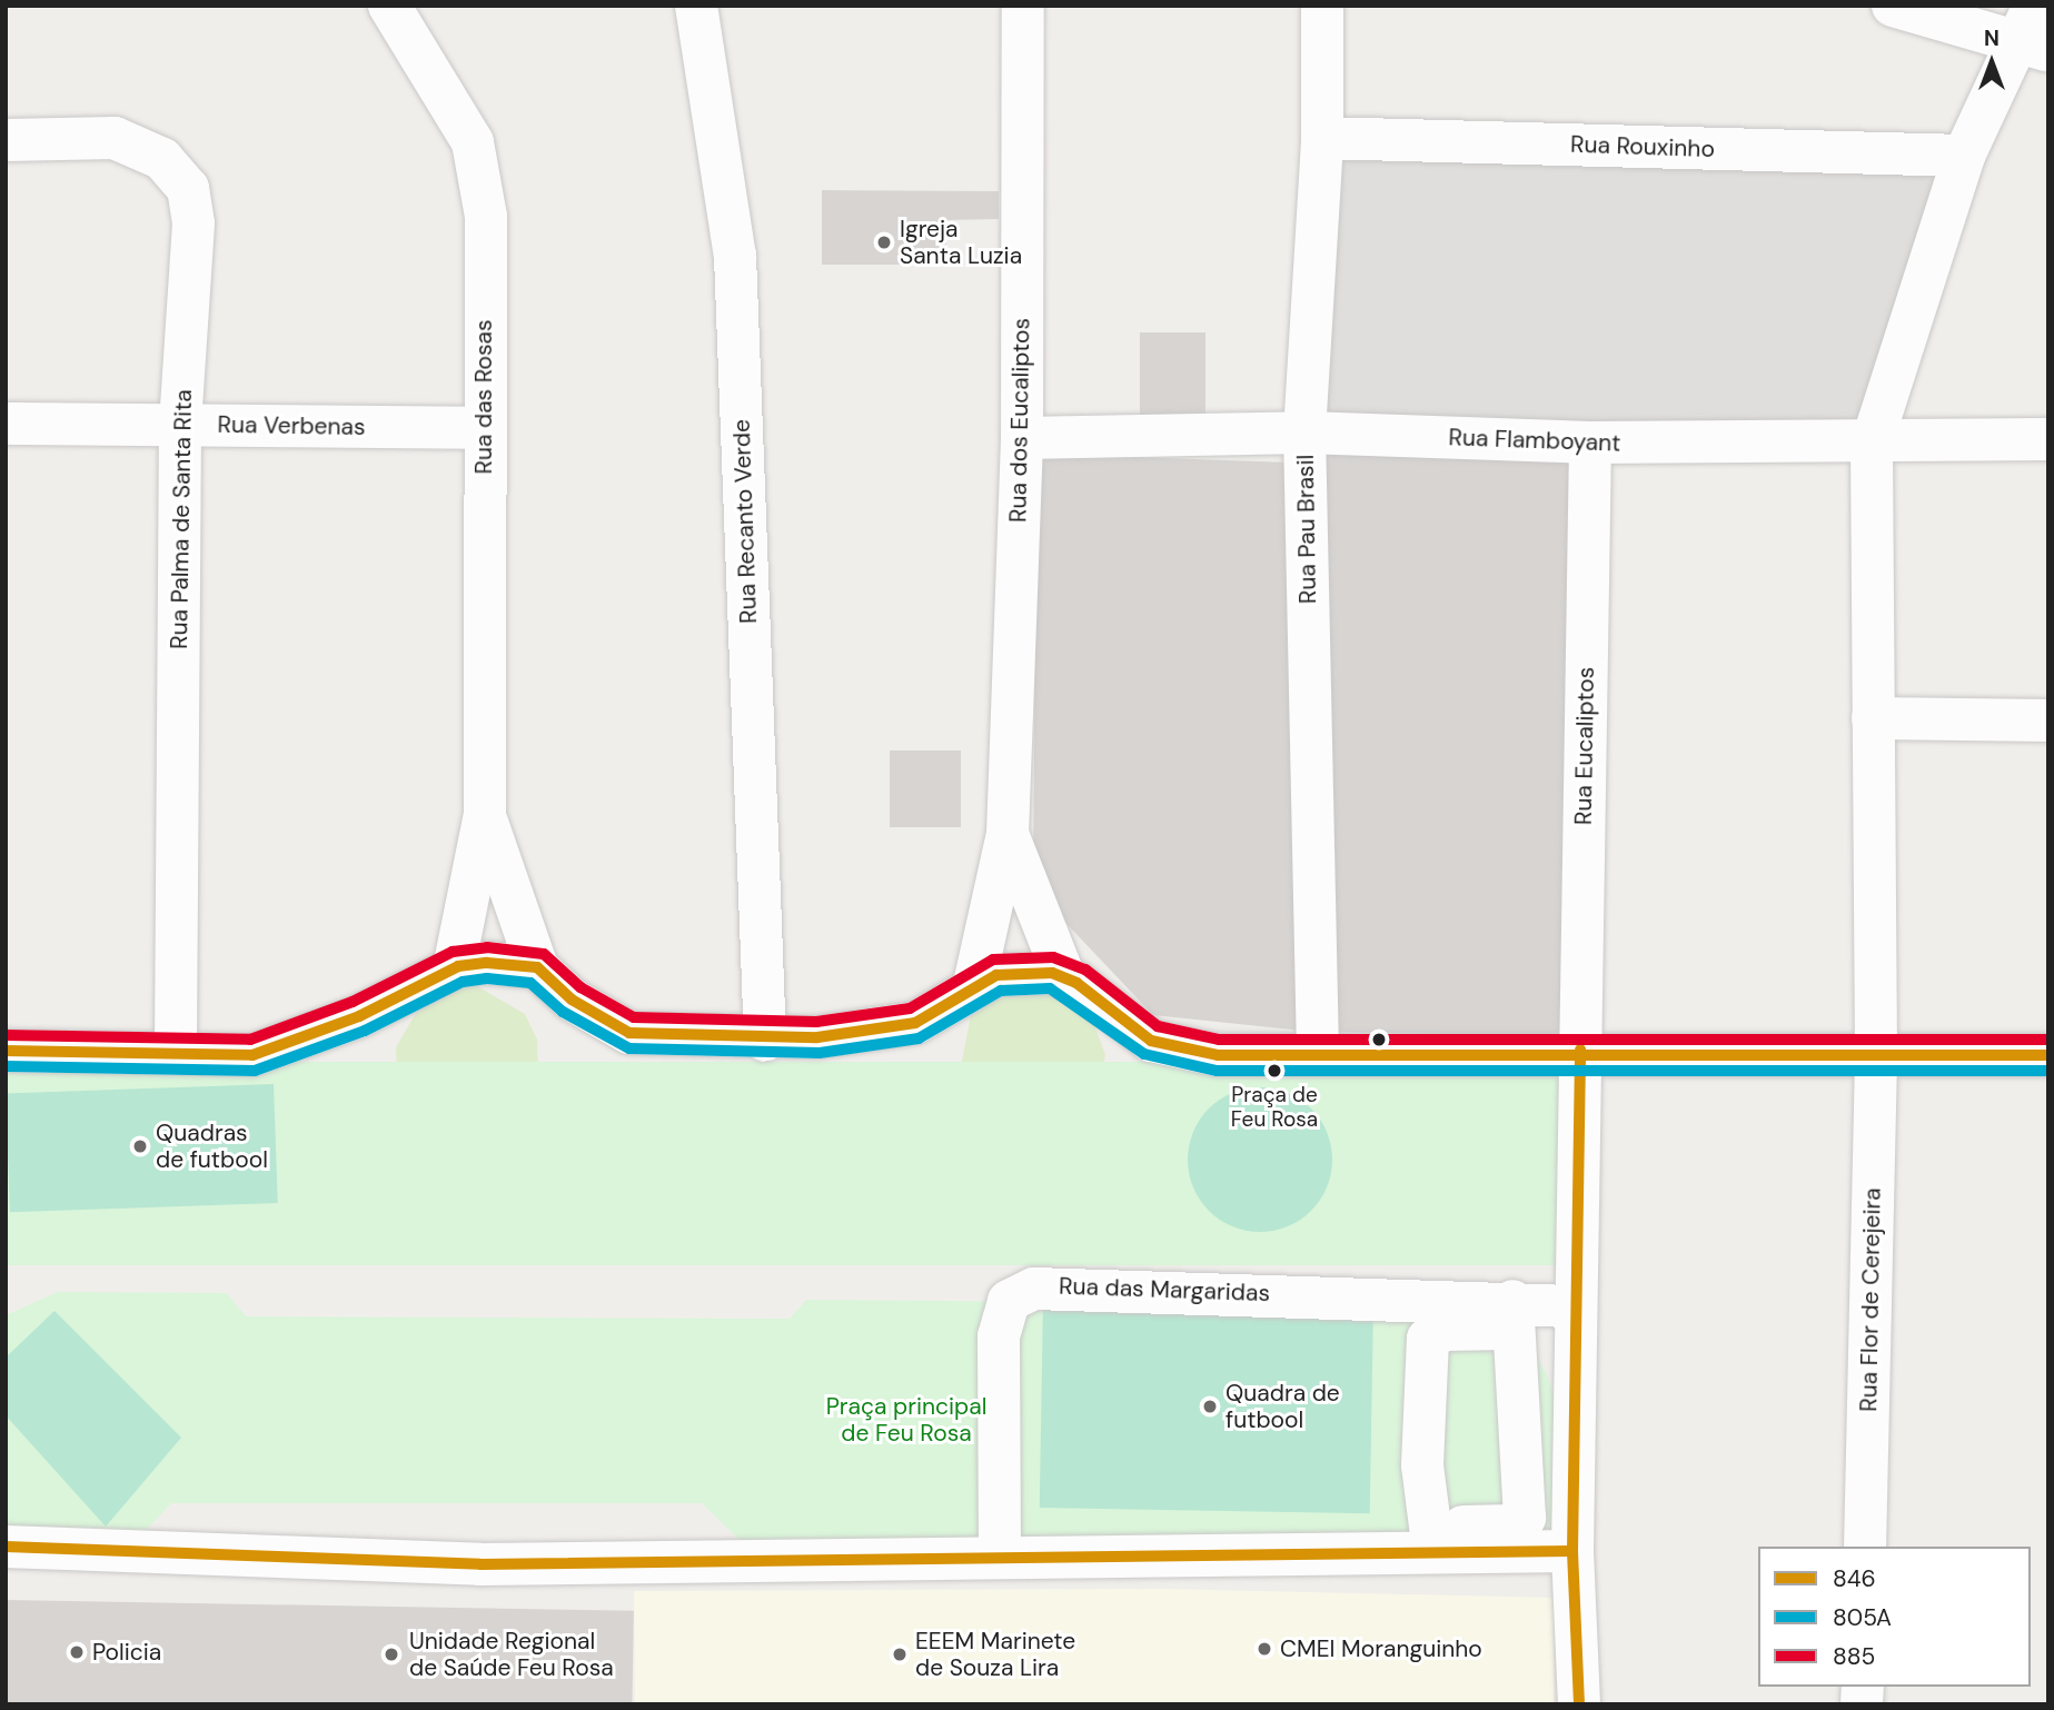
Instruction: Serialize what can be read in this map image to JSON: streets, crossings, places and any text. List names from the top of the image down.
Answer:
{
  "streets": {
    "street": [
      "Rua Rouxinho",
      "Rua das Rosas",
      "Rua dos Eucaliptos",
      "Rua Verbenas",
      "Rua Flamboyant",
      "Rua Palma de Santa Rita",
      "Rua Recanto Verde",
      "Rua Pau Brasil",
      "Rua Eucaliptos",
      "Rua das Margaridas",
      "Rua Flor de Cerejeira"
    ]
  },
  "crossings": [
    ["Rua Rouxinho", "Rua Pau Brasil"],
    ["Rua Rouxinho", "Rua Flor de Cerejeira"],
    ["Rua das Rosas", "Rua Verbenas"],
    ["Rua dos Eucaliptos", "Rua Flamboyant"],
    ["Rua Verbenas", "Rua Palma de Santa Rita"],
    ["Rua Flamboyant", "Rua Pau Brasil"],
    ["Rua Flamboyant", "Rua Eucaliptos"],
    ["Rua Flamboyant", "Rua Flor de Cerejeira"],
    ["Rua Eucaliptos", "Rua das Margaridas"]
  ],
  "parks": ["Praça principal de Feu Rosa"],
  "places": [
    "Igreja Santa Luzia",
    "Praça de Feu Rosa",
    "Quadras de futbool",
    "Quadra de futbool",
    "CMEI Moranguinho",
    "Policia",
    "Unidade Regional de Saúde Feu Rosa",
    "EEEM Marinete de Souza Lira"
  ],
  "lines": ["transit line 885", "transit line 846", "transit line 805A"],
  "legend": ["846", "805A", "885"],
  "north": "top"
}
